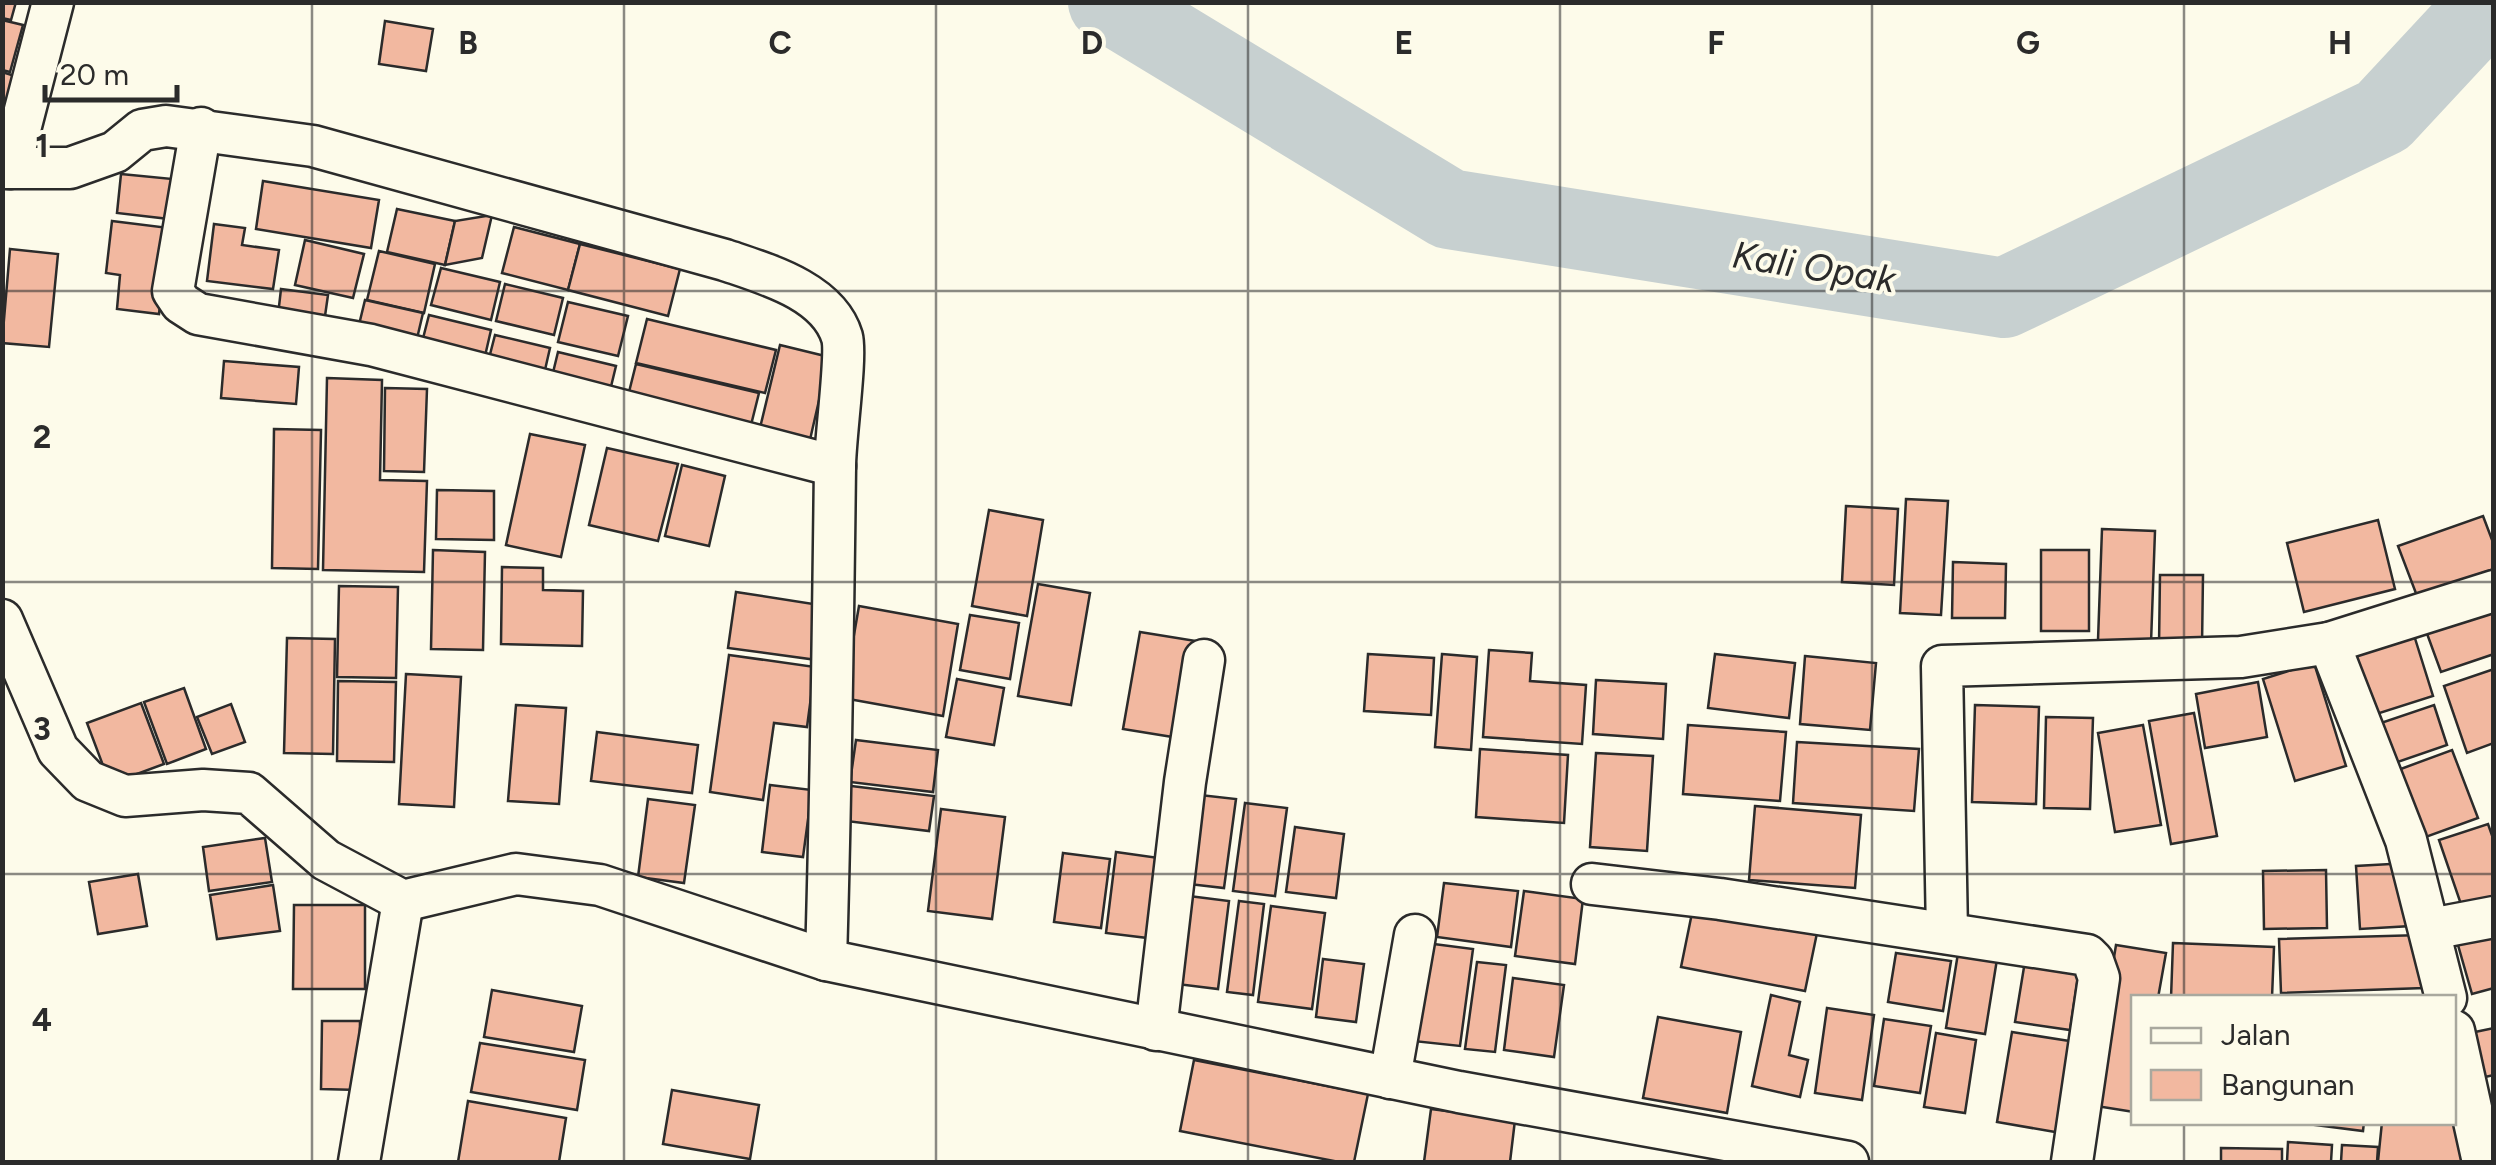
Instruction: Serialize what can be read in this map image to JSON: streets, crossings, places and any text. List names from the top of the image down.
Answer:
{
  "water": ["Kali Opak"],
  "legend": ["Jalan", "Bangunan"],
  "scale_bar": "20 m",
  "grid": {
    "columns": [
      "B",
      "C",
      "D",
      "E",
      "F",
      "G",
      "H"
    ],
    "rows": [
      "1",
      "2",
      "3",
      "4"
    ]
  }
}
